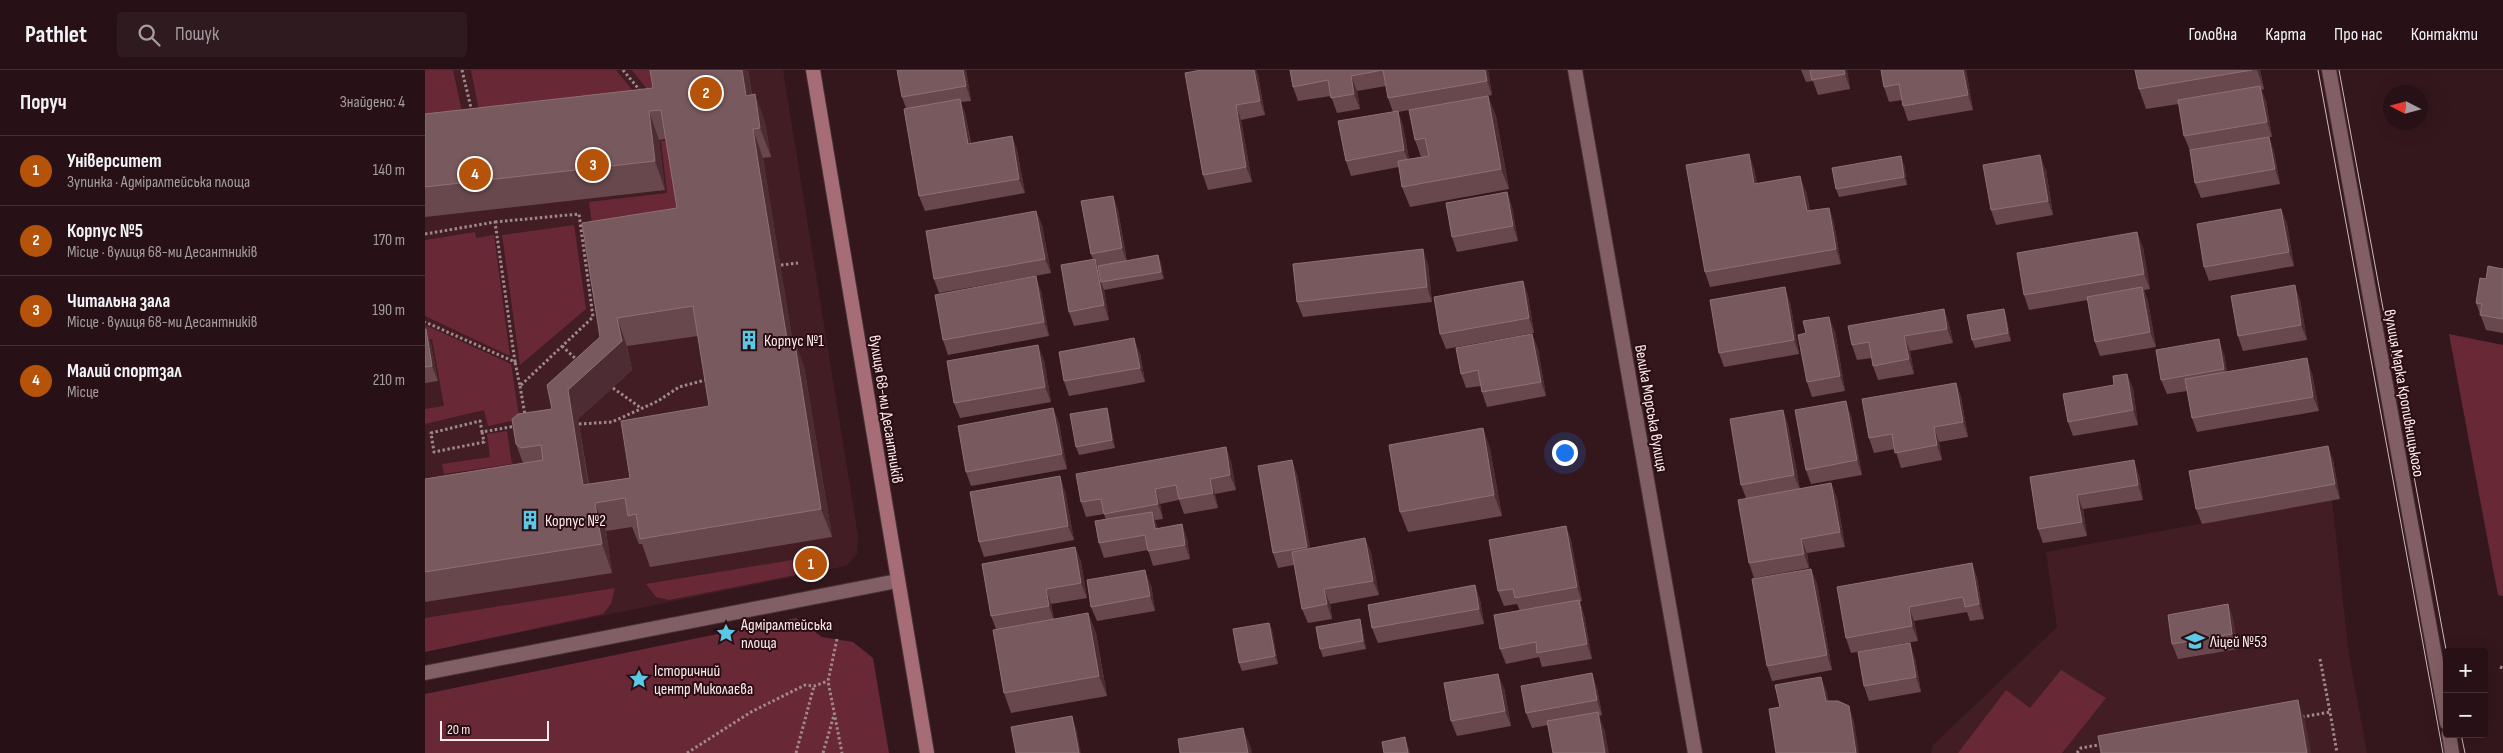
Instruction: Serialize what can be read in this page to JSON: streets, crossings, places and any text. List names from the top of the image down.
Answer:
{
  "streets": {
    "main road": ["вулиця 68-ми Десантників"],
    "street": ["вулиця Марка Кропивницького", "Велика Морська вулиця"]
  },
  "places": {
    "building": ["Корпус №1", "Корпус №2"],
    "place": ["Адміралтейська площа", "Історичний центр Миколаєва"],
    "school or university": ["Ліцей №53"]
  },
  "scale_bar": "20 m",
  "north": "left",
  "page": {
    "header": "Pathlet",
    "search": "Пошук",
    "nav": [
      "Головна",
      "Карта",
      "Про нас",
      "Контакти"
    ],
    "heading": ["Поруч", "Знайдено: 4"],
    "pins": [
      "2",
      "3",
      "4",
      "1"
    ],
    "list": [
      {
        "mark": "1",
        "name": "Університет",
        "note": "Зупинка · Адміралтейська площа",
        "value": "140 m"
      },
      {
        "mark": "2",
        "name": "Корпус №5",
        "note": "Місце · вулиця 68-ми Десантників",
        "value": "170 m"
      },
      {
        "mark": "3",
        "name": "Читальна зала",
        "note": "Місце · вулиця 68-ми Десантників",
        "value": "190 m"
      },
      {
        "mark": "4",
        "name": "Малий спортзал",
        "note": "Місце",
        "value": "210 m"
      }
    ],
    "map_buttons": ["+", "−"],
    "scale": "20 m"
  }
}
